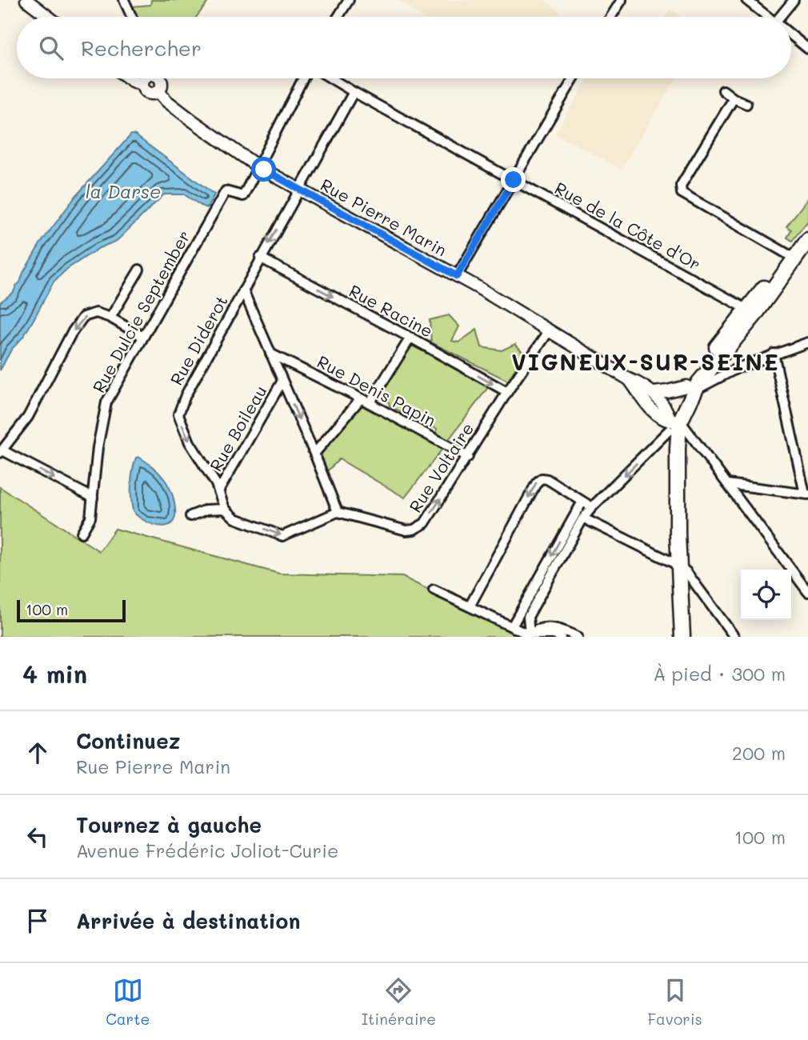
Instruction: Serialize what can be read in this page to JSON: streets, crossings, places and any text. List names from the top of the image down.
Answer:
{
  "streets": {
    "street": [
      "Rue Pierre Marin",
      "Rue de la Côte d'Or",
      "Rue Racine",
      "Rue Dulcie September",
      "Rue Diderot",
      "Rue Denis Papin",
      "Rue Boileau",
      "Rue Voltaire"
    ]
  },
  "crossings": [
    ["Rue Pierre Marin", "Rue Dulcie September"],
    ["Rue Pierre Marin", "Rue Diderot"],
    ["Rue Pierre Marin", "Rue Voltaire"],
    ["Rue de la Côte d'Or", "Rue Diderot"],
    ["Rue Racine", "Rue Diderot"],
    ["Rue Racine", "Rue Voltaire"],
    ["Rue Diderot", "Rue Boileau"],
    ["Rue Denis Papin", "Rue Voltaire"]
  ],
  "one_way": ["Rue Racine", "Rue Diderot", "Rue Voltaire"],
  "districts": ["VIGNEUX-SUR-SEINE"],
  "water": ["la Darse"],
  "scale_bar": "100 m",
  "page": {
    "search": "Rechercher",
    "scale": "100 m",
    "heading": ["4 min", "À pied · 300 m"],
    "list": [
      ["Continuez", "Rue Pierre Marin", "200 m"],
      ["Tournez à gauche", "Avenue Frédéric Joliot-Curie", "100 m"],
      "Arrivée à destination"
    ],
    "nav": ["Carte", "Itinéraire", "Favoris"]
  }
}
